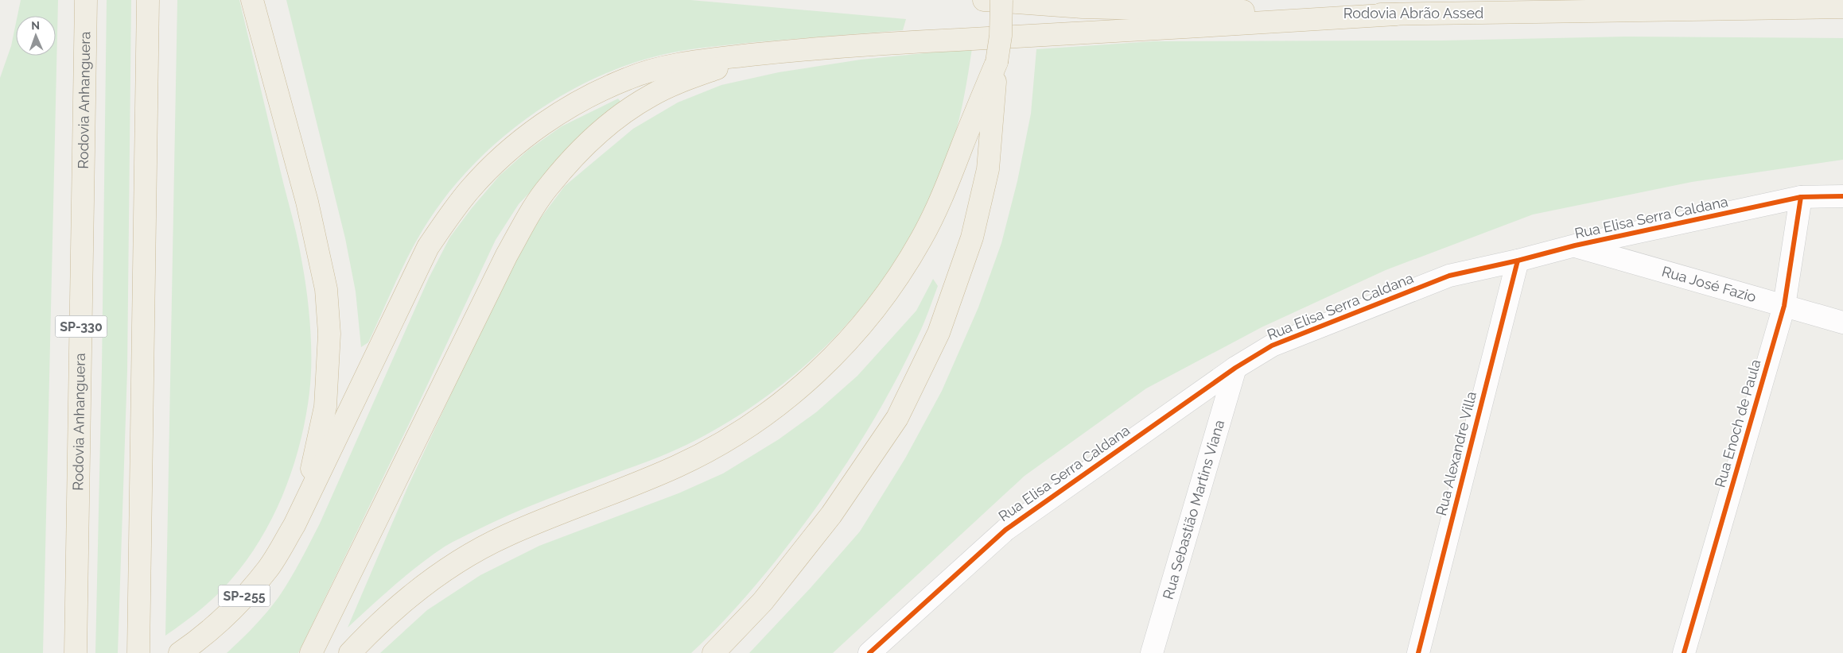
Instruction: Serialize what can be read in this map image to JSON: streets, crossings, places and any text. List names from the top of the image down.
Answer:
{
  "streets": {
    "highway": [
      "Rodovia Abrão Assed",
      "Rodovia Anhanguera",
      "SP-330",
      "SP-255"
    ],
    "street": [
      "Rua Elisa Serra Caldana",
      "Rua José Fazio",
      "Rua Enoch de Paula",
      "Rua Alexandre Villa",
      "Rua Sebastião Martins Viana"
    ]
  },
  "crossings": [
    ["Rua Elisa Serra Caldana", "Rua José Fazio"],
    ["Rua Elisa Serra Caldana", "Rua Enoch de Paula"],
    ["Rua Elisa Serra Caldana", "Rua Alexandre Villa"],
    ["Rua Elisa Serra Caldana", "Rua Sebastião Martins Viana"],
    ["Rua José Fazio", "Rua Enoch de Paula"]
  ],
  "north": "top"
}
